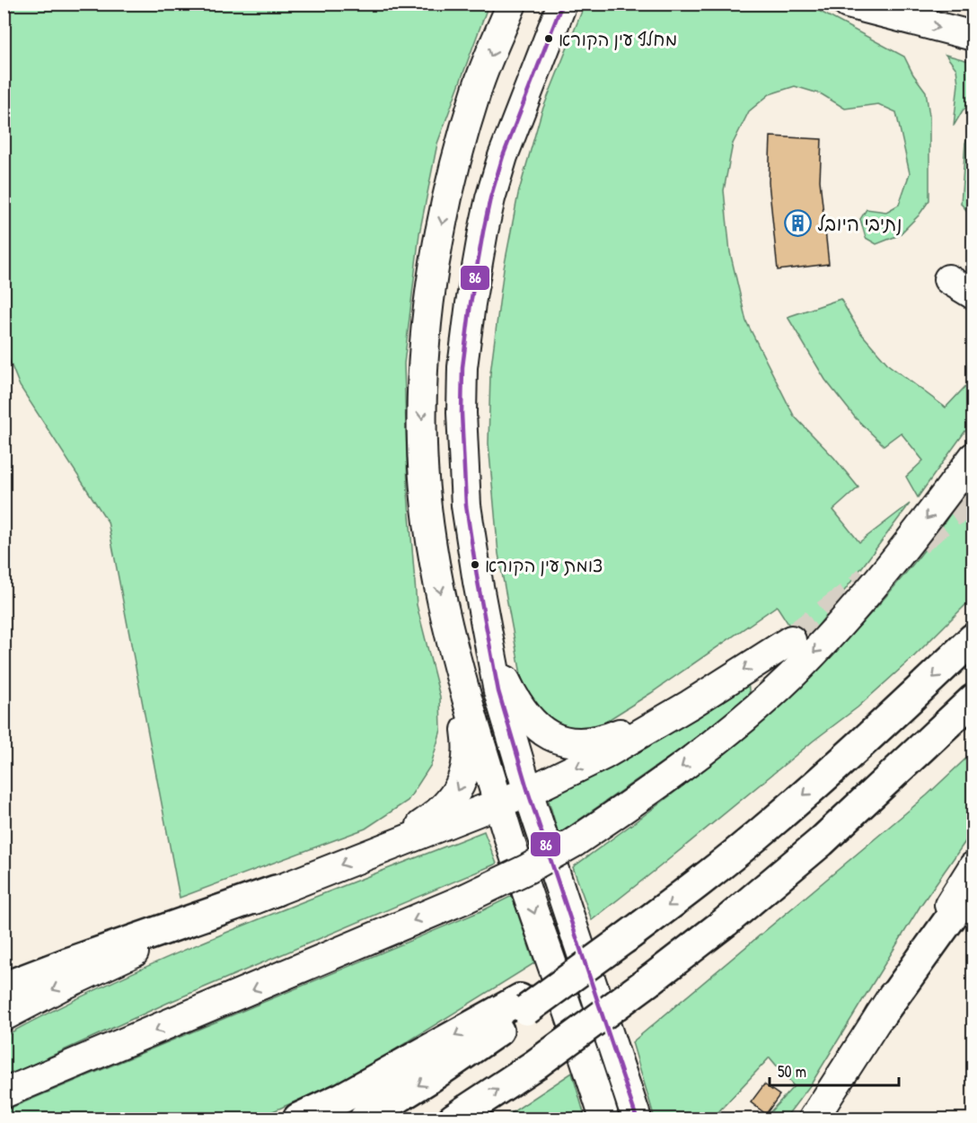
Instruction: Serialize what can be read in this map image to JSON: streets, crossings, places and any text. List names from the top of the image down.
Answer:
{
  "places": {
    "other": ["מחלף עין הקורא", "צומת עין הקורא"],
    "building": ["נתיבי היובל"]
  },
  "lines": ["transit line 86"],
  "scale_bar": "50 m"
}
